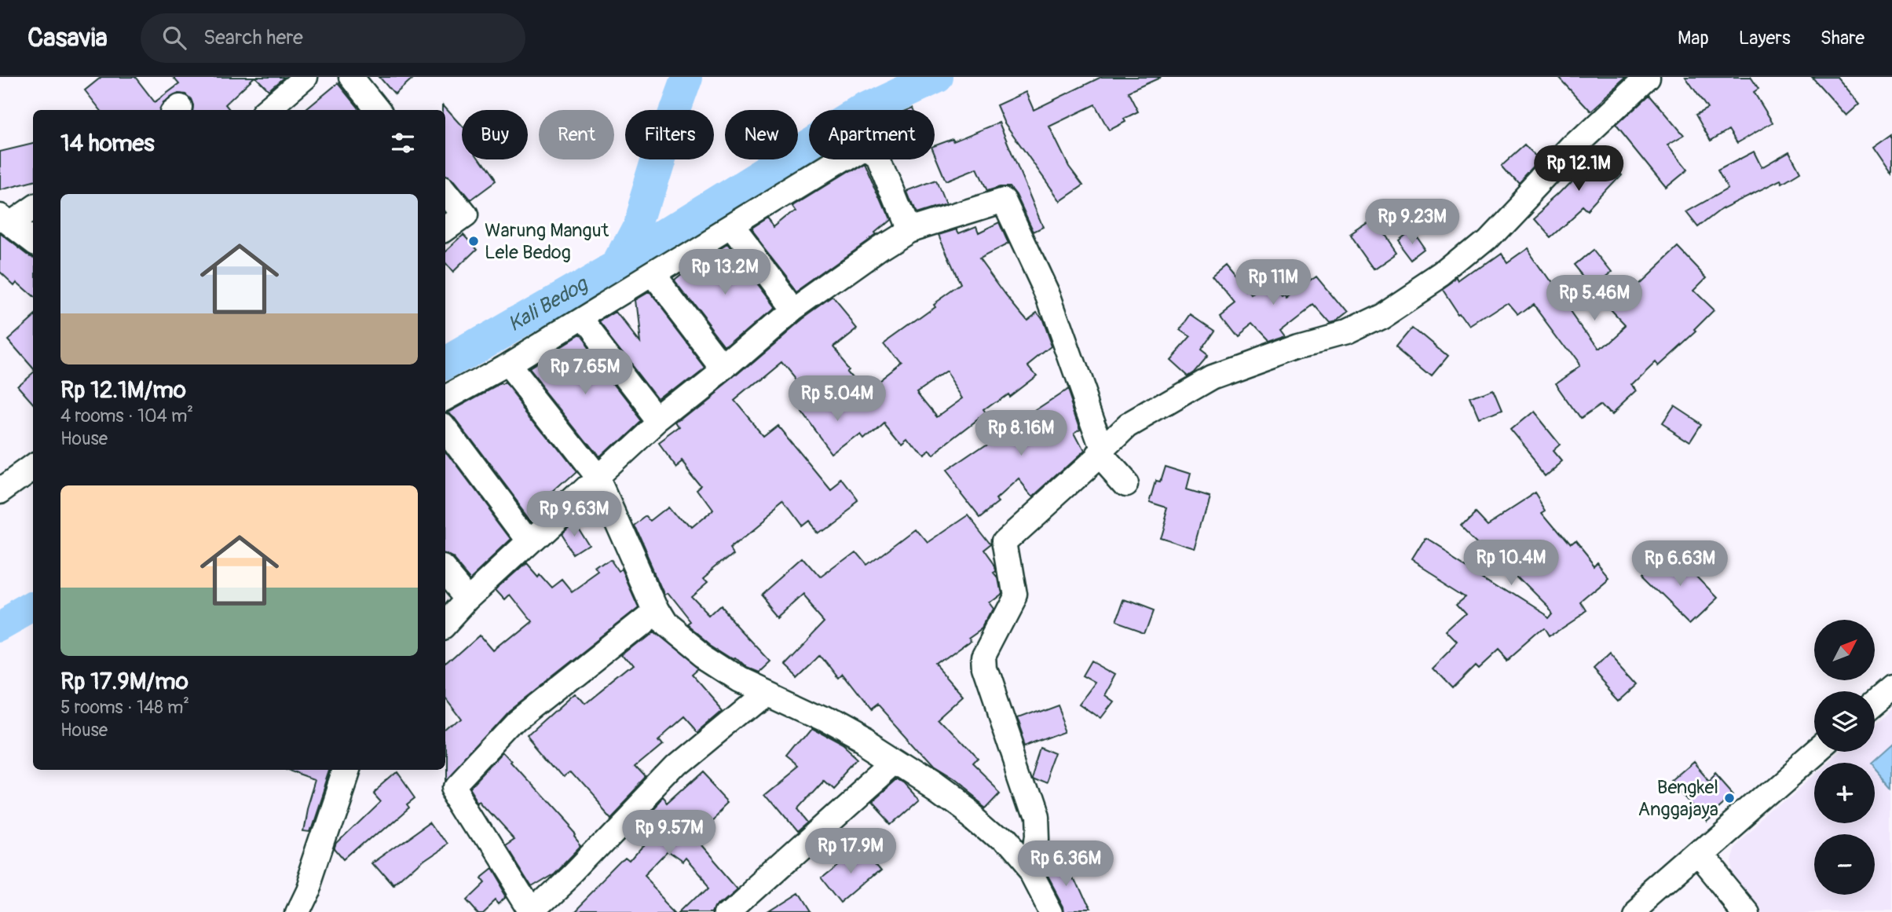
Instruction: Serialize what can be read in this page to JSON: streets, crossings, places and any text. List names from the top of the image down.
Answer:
{
  "water": ["Kali Bedog"],
  "places": ["Warung Mangut Lele Bedog", "Bengkel Anggajaya"],
  "north": "top right",
  "page": {
    "header": "Casavia",
    "search": "Search here",
    "nav": ["Map", "Layers", "Share"],
    "chip": [
      "Buy",
      "Rent",
      "Filters",
      "New",
      "Apartment"
    ],
    "heading": "14 homes",
    "price": [
      "Rp 12.1M",
      "Rp 9.23M",
      "Rp 13.2M",
      "Rp 11M",
      "Rp 5.46M",
      "Rp 7.65M",
      "Rp 5.04M",
      "Rp 8.16M",
      "Rp 9.63M",
      "Rp 10.4M",
      "Rp 6.63M",
      "Rp 9.57M",
      "Rp 17.9M",
      "Rp 6.36M"
    ],
    "list": [
      {
        "name": "Rp 12.1M/mo",
        "note": "4 rooms · 104 m² · House"
      },
      {
        "name": "Rp 17.9M/mo",
        "note": "5 rooms · 148 m² · House"
      }
    ],
    "map_buttons": ["+", "−"]
  }
}
